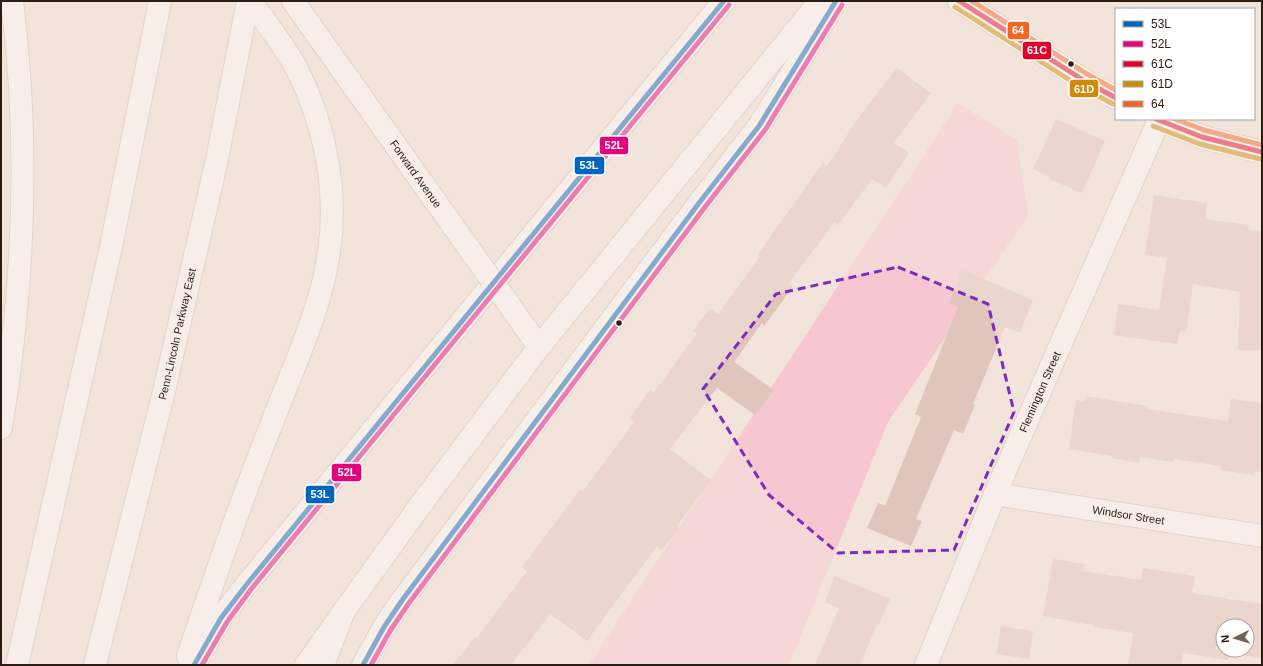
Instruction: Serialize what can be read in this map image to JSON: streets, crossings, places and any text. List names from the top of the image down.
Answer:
{
  "streets": {
    "main road": [
      "Forward Avenue",
      "Penn-Lincoln Parkway East",
      "Flemington Street",
      "Windsor Street"
    ]
  },
  "crossings": [
    ["Flemington Street", "Windsor Street"]
  ],
  "lines": [
    "transit line 53L",
    "transit line 61C",
    "transit line 64",
    "transit line 52L",
    "transit line 61D"
  ],
  "legend": [
    "53L",
    "52L",
    "61C",
    "61D",
    "64"
  ],
  "north": "left"
}
